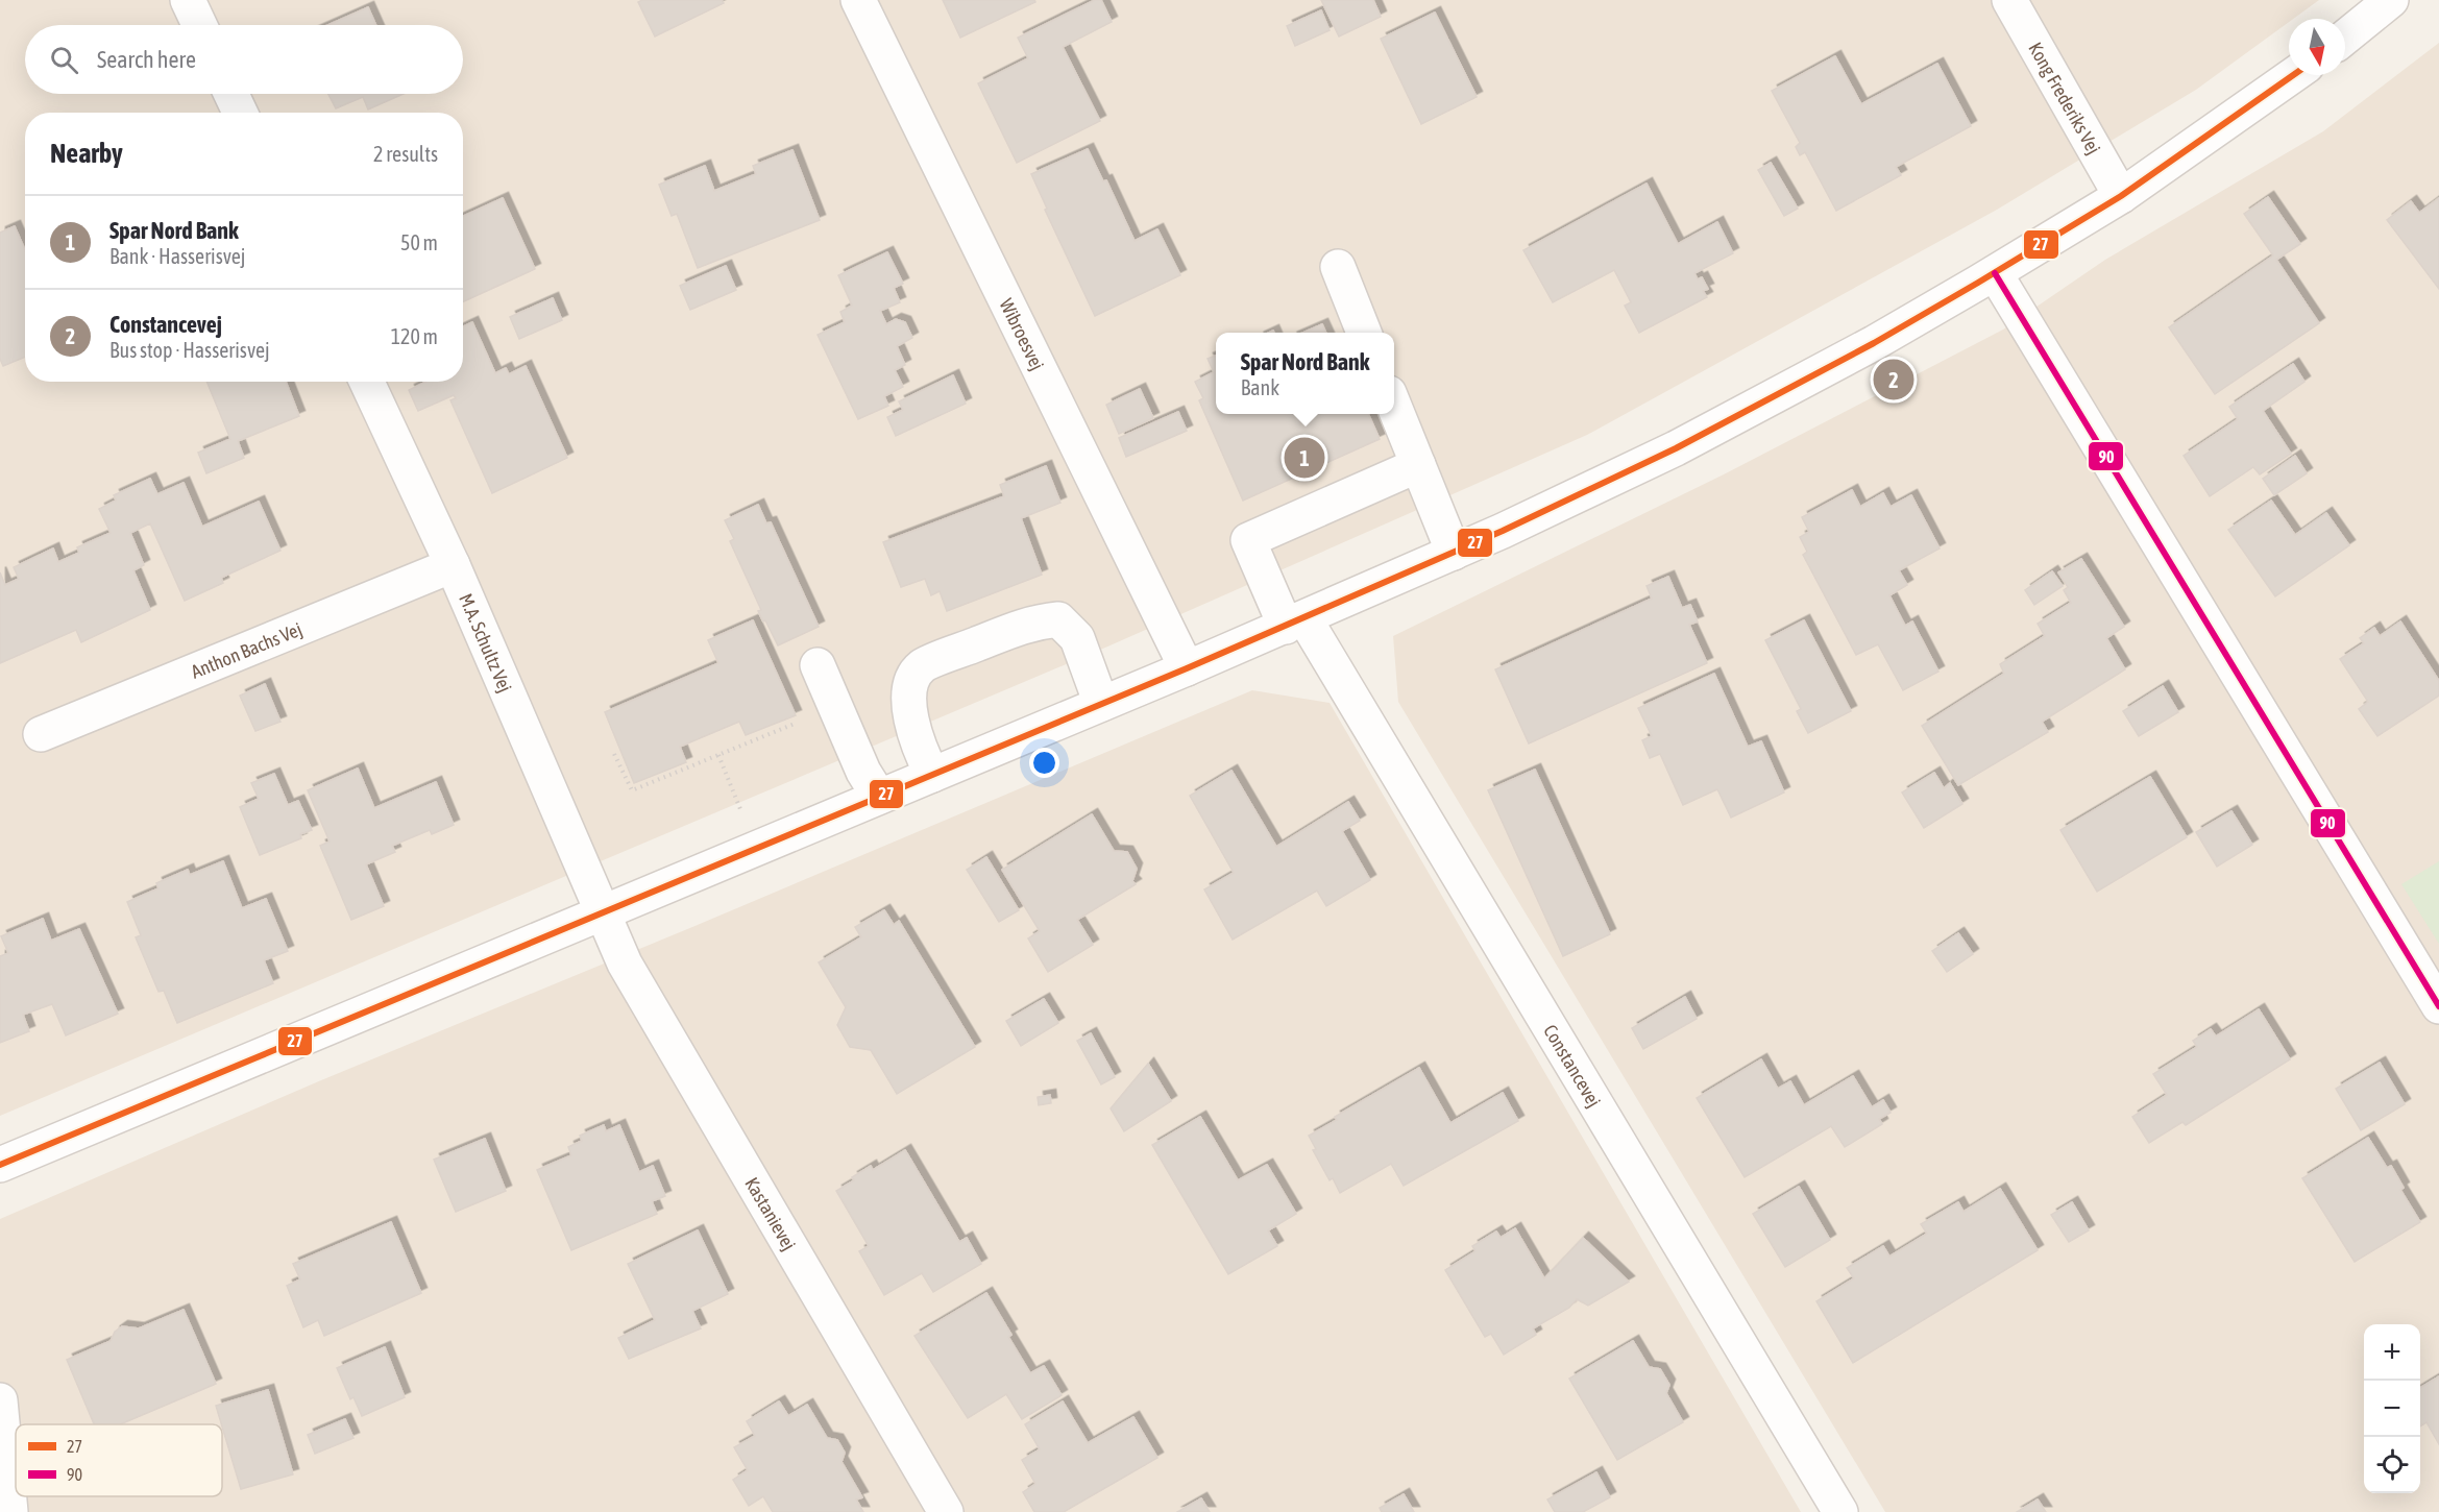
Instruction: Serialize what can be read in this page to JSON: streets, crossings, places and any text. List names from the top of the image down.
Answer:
{
  "streets": {
    "street": [
      "Kong Frederiks Vej",
      "Wibroesvej",
      "M.A. Schultz Vej",
      "Anthon Bachs Vej",
      "Constancevej",
      "Kastanievej"
    ]
  },
  "crossings": [
    ["M.A. Schultz Vej", "Anthon Bachs Vej"],
    ["M.A. Schultz Vej", "Kastanievej"]
  ],
  "lines": ["transit line 27", "transit line 90"],
  "legend": ["27", "90"],
  "north": "bottom",
  "page": {
    "search": "Search here",
    "heading": ["Nearby", "2 results"],
    "list": [
      {
        "mark": "1",
        "name": "Spar Nord Bank",
        "note": "Bank · Hasserisvej",
        "value": "50 m"
      },
      {
        "mark": "2",
        "name": "Constancevej",
        "note": "Bus stop · Hasserisvej",
        "value": "120 m"
      }
    ],
    "popup": ["Spar Nord Bank", "Bank"],
    "pins": ["2", "1"],
    "map_buttons": ["+", "−"]
  }
}
